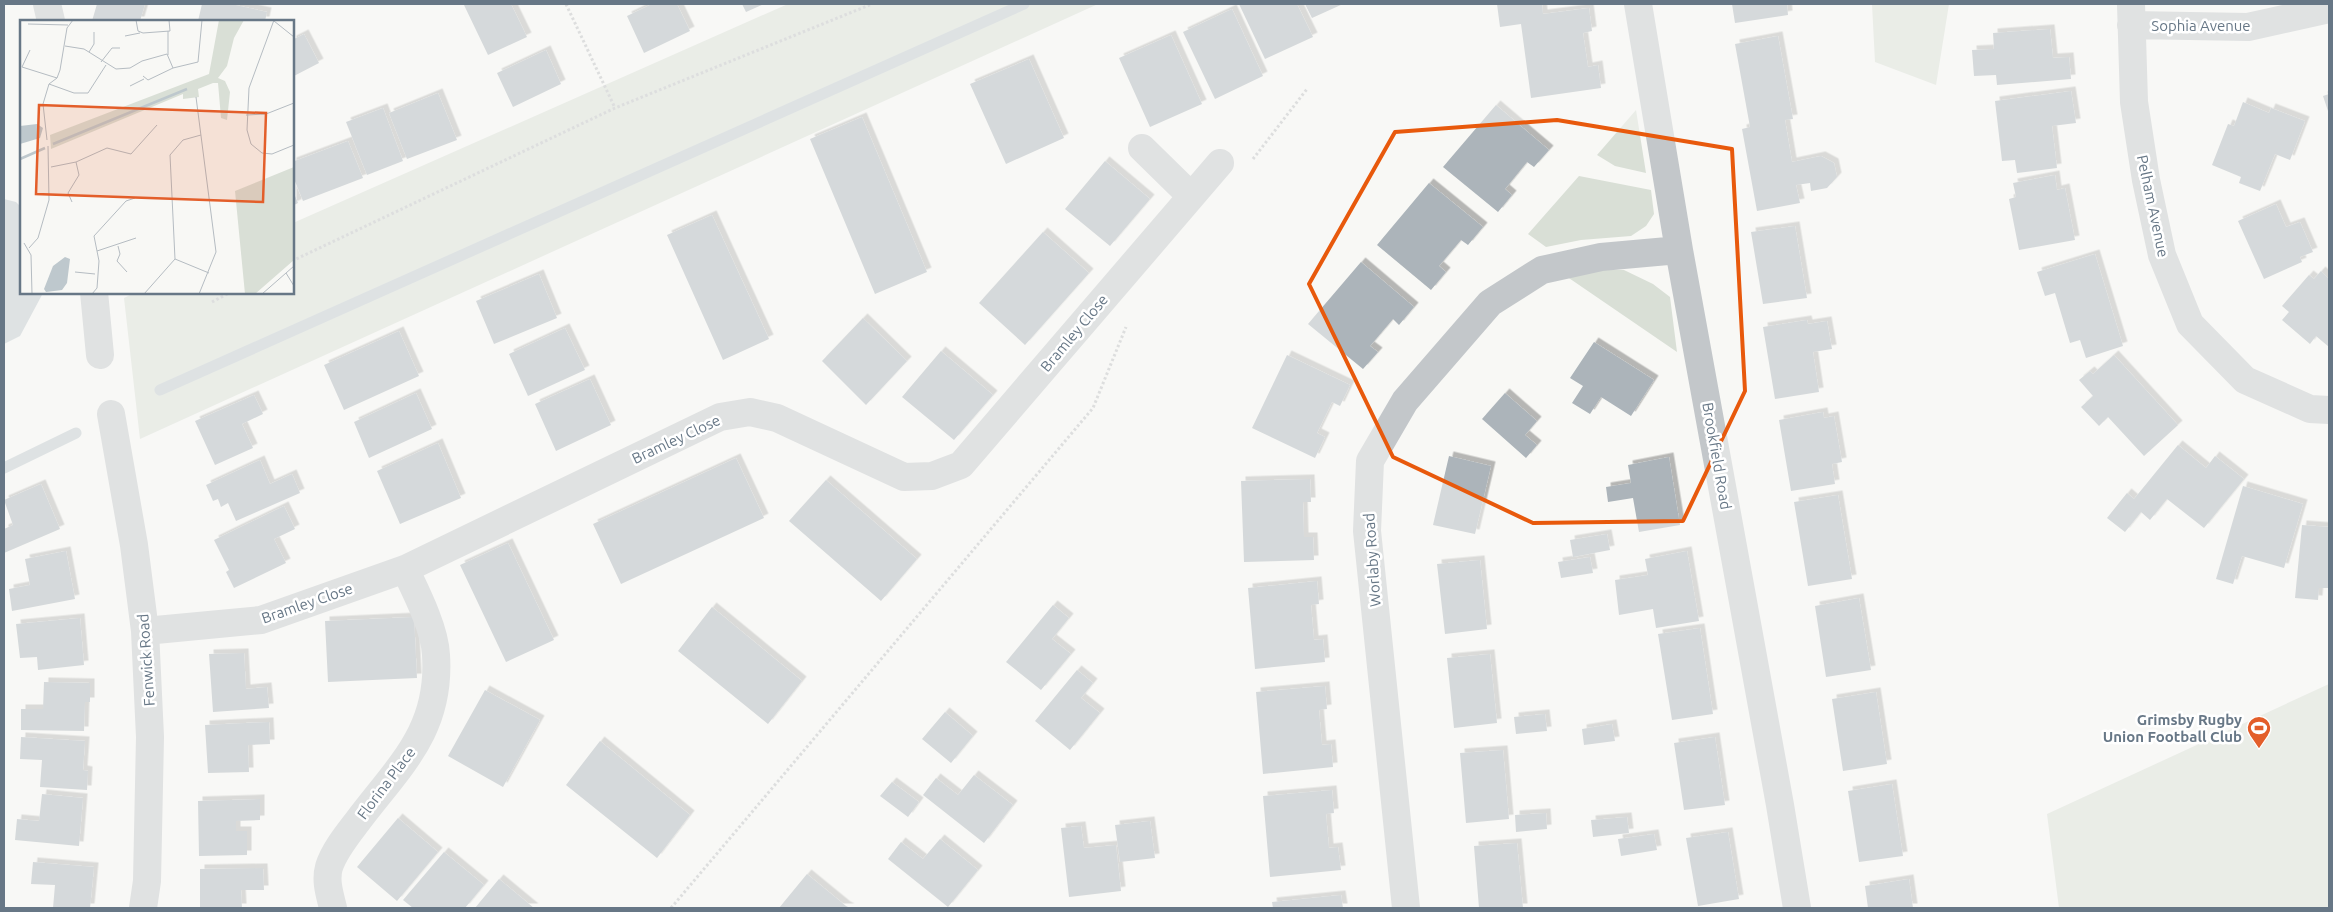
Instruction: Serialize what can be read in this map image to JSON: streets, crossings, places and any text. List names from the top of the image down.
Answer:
{
  "streets": {
    "street": [
      "Sophia Avenue",
      "Pelham Avenue",
      "Bramley Close",
      "Brookfield Road",
      "Worlaby Road",
      "Fenwick Road",
      "Florina Place"
    ]
  },
  "crossings": [
    ["Sophia Avenue", "Pelham Avenue"],
    ["Bramley Close", "Fenwick Road"],
    ["Bramley Close", "Florina Place"],
    ["Brookfield Road", "Worlaby Road"]
  ],
  "places": {
    "sports": ["Grimsby Rugby Union Football Club"]
  }
}
